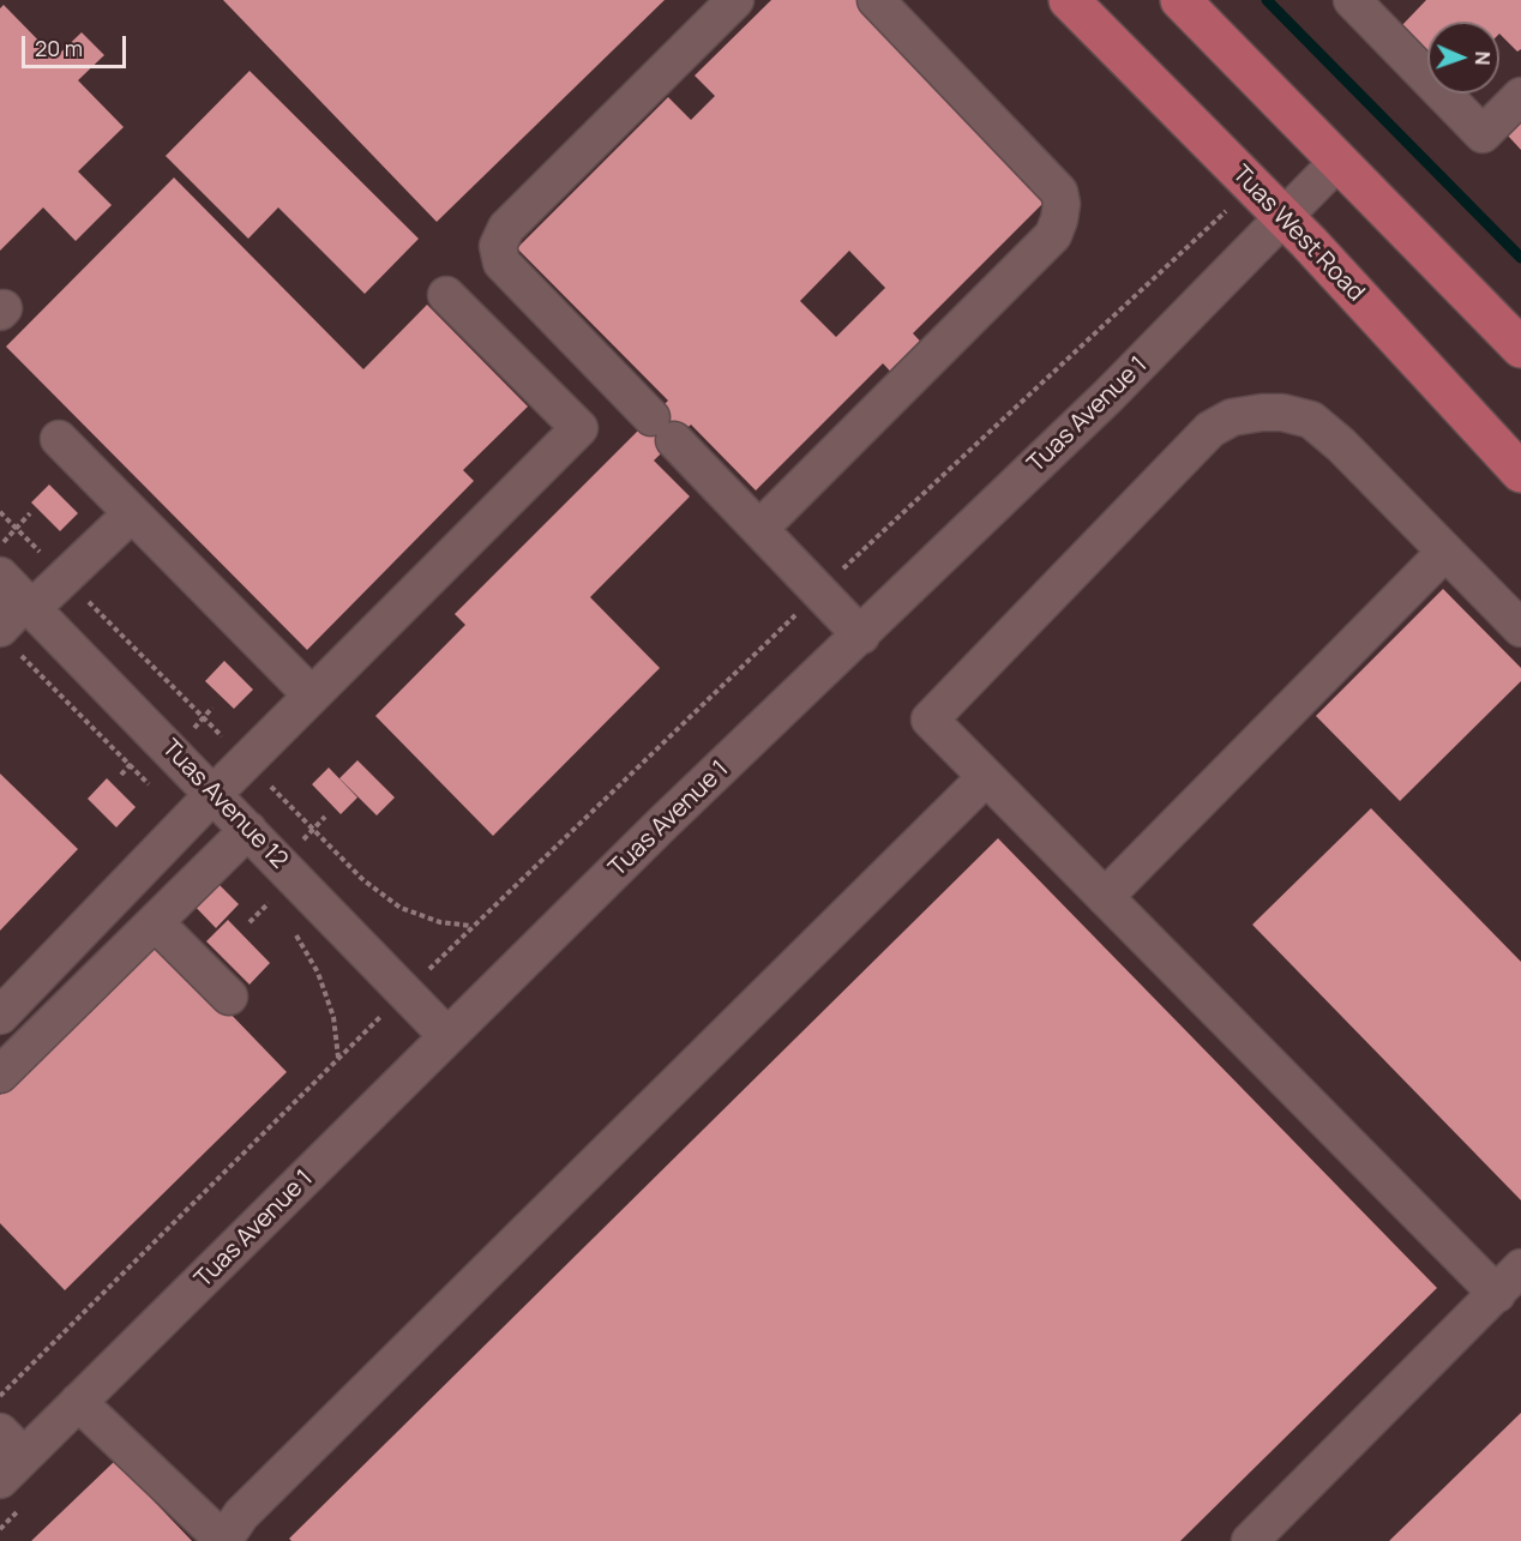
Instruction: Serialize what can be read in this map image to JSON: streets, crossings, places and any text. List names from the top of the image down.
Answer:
{
  "streets": {
    "main road": ["Tuas West Road"],
    "street": ["Tuas Avenue 1", "Tuas Avenue 12"]
  },
  "crossings": [
    ["Tuas West Road", "Tuas Avenue 1"],
    ["Tuas Avenue 1", "Tuas Avenue 12"]
  ],
  "scale_bar": "20 m",
  "north": "right"
}
